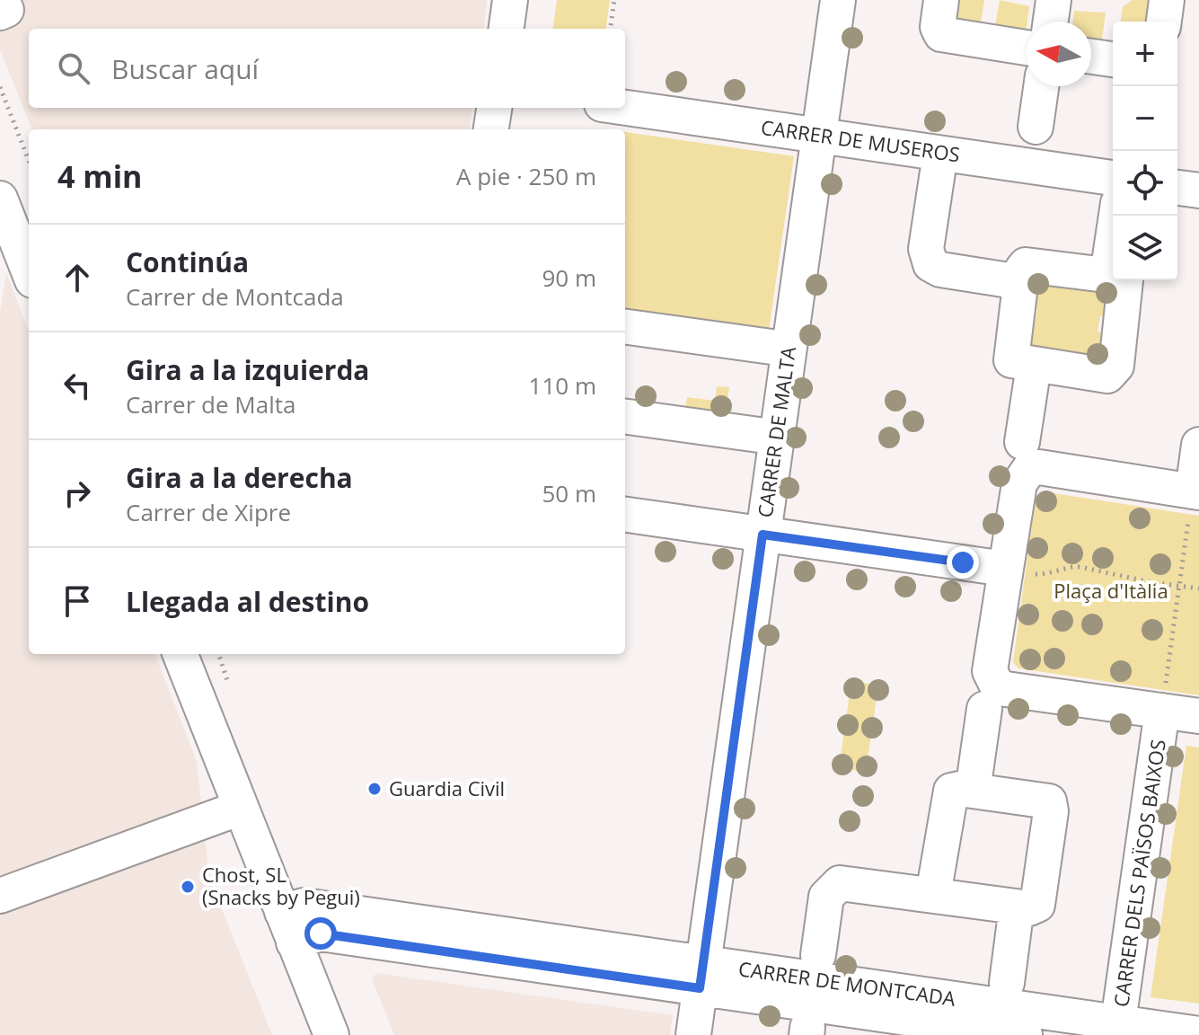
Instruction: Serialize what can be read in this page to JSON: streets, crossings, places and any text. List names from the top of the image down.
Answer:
{
  "streets": {
    "street": [
      "CARRER DE MUSEROS",
      "CARRER DE MALTA",
      "CARRER DELS PAÏSOS BAIXOS",
      "CARRER DE MONTCADA"
    ]
  },
  "crossings": [
    ["CARRER DE MUSEROS", "CARRER DE MALTA"],
    ["CARRER DE MALTA", "CARRER DE MONTCADA"],
    ["CARRER DELS PAÏSOS BAIXOS", "CARRER DE MONTCADA"]
  ],
  "parks": ["Plaça d'Itàlia"],
  "places": ["Guardia Civil", "Chost, SL (Snacks by Pegui)"],
  "north": "left",
  "page": {
    "map_buttons": ["+", "−"],
    "search": "Buscar aquí",
    "heading": ["4 min", "A pie · 250 m"],
    "list": [
      ["Continúa", "Carrer de Montcada", "90 m"],
      ["Gira a la izquierda", "Carrer de Malta", "110 m"],
      ["Gira a la derecha", "Carrer de Xipre", "50 m"],
      "Llegada al destino"
    ]
  }
}
